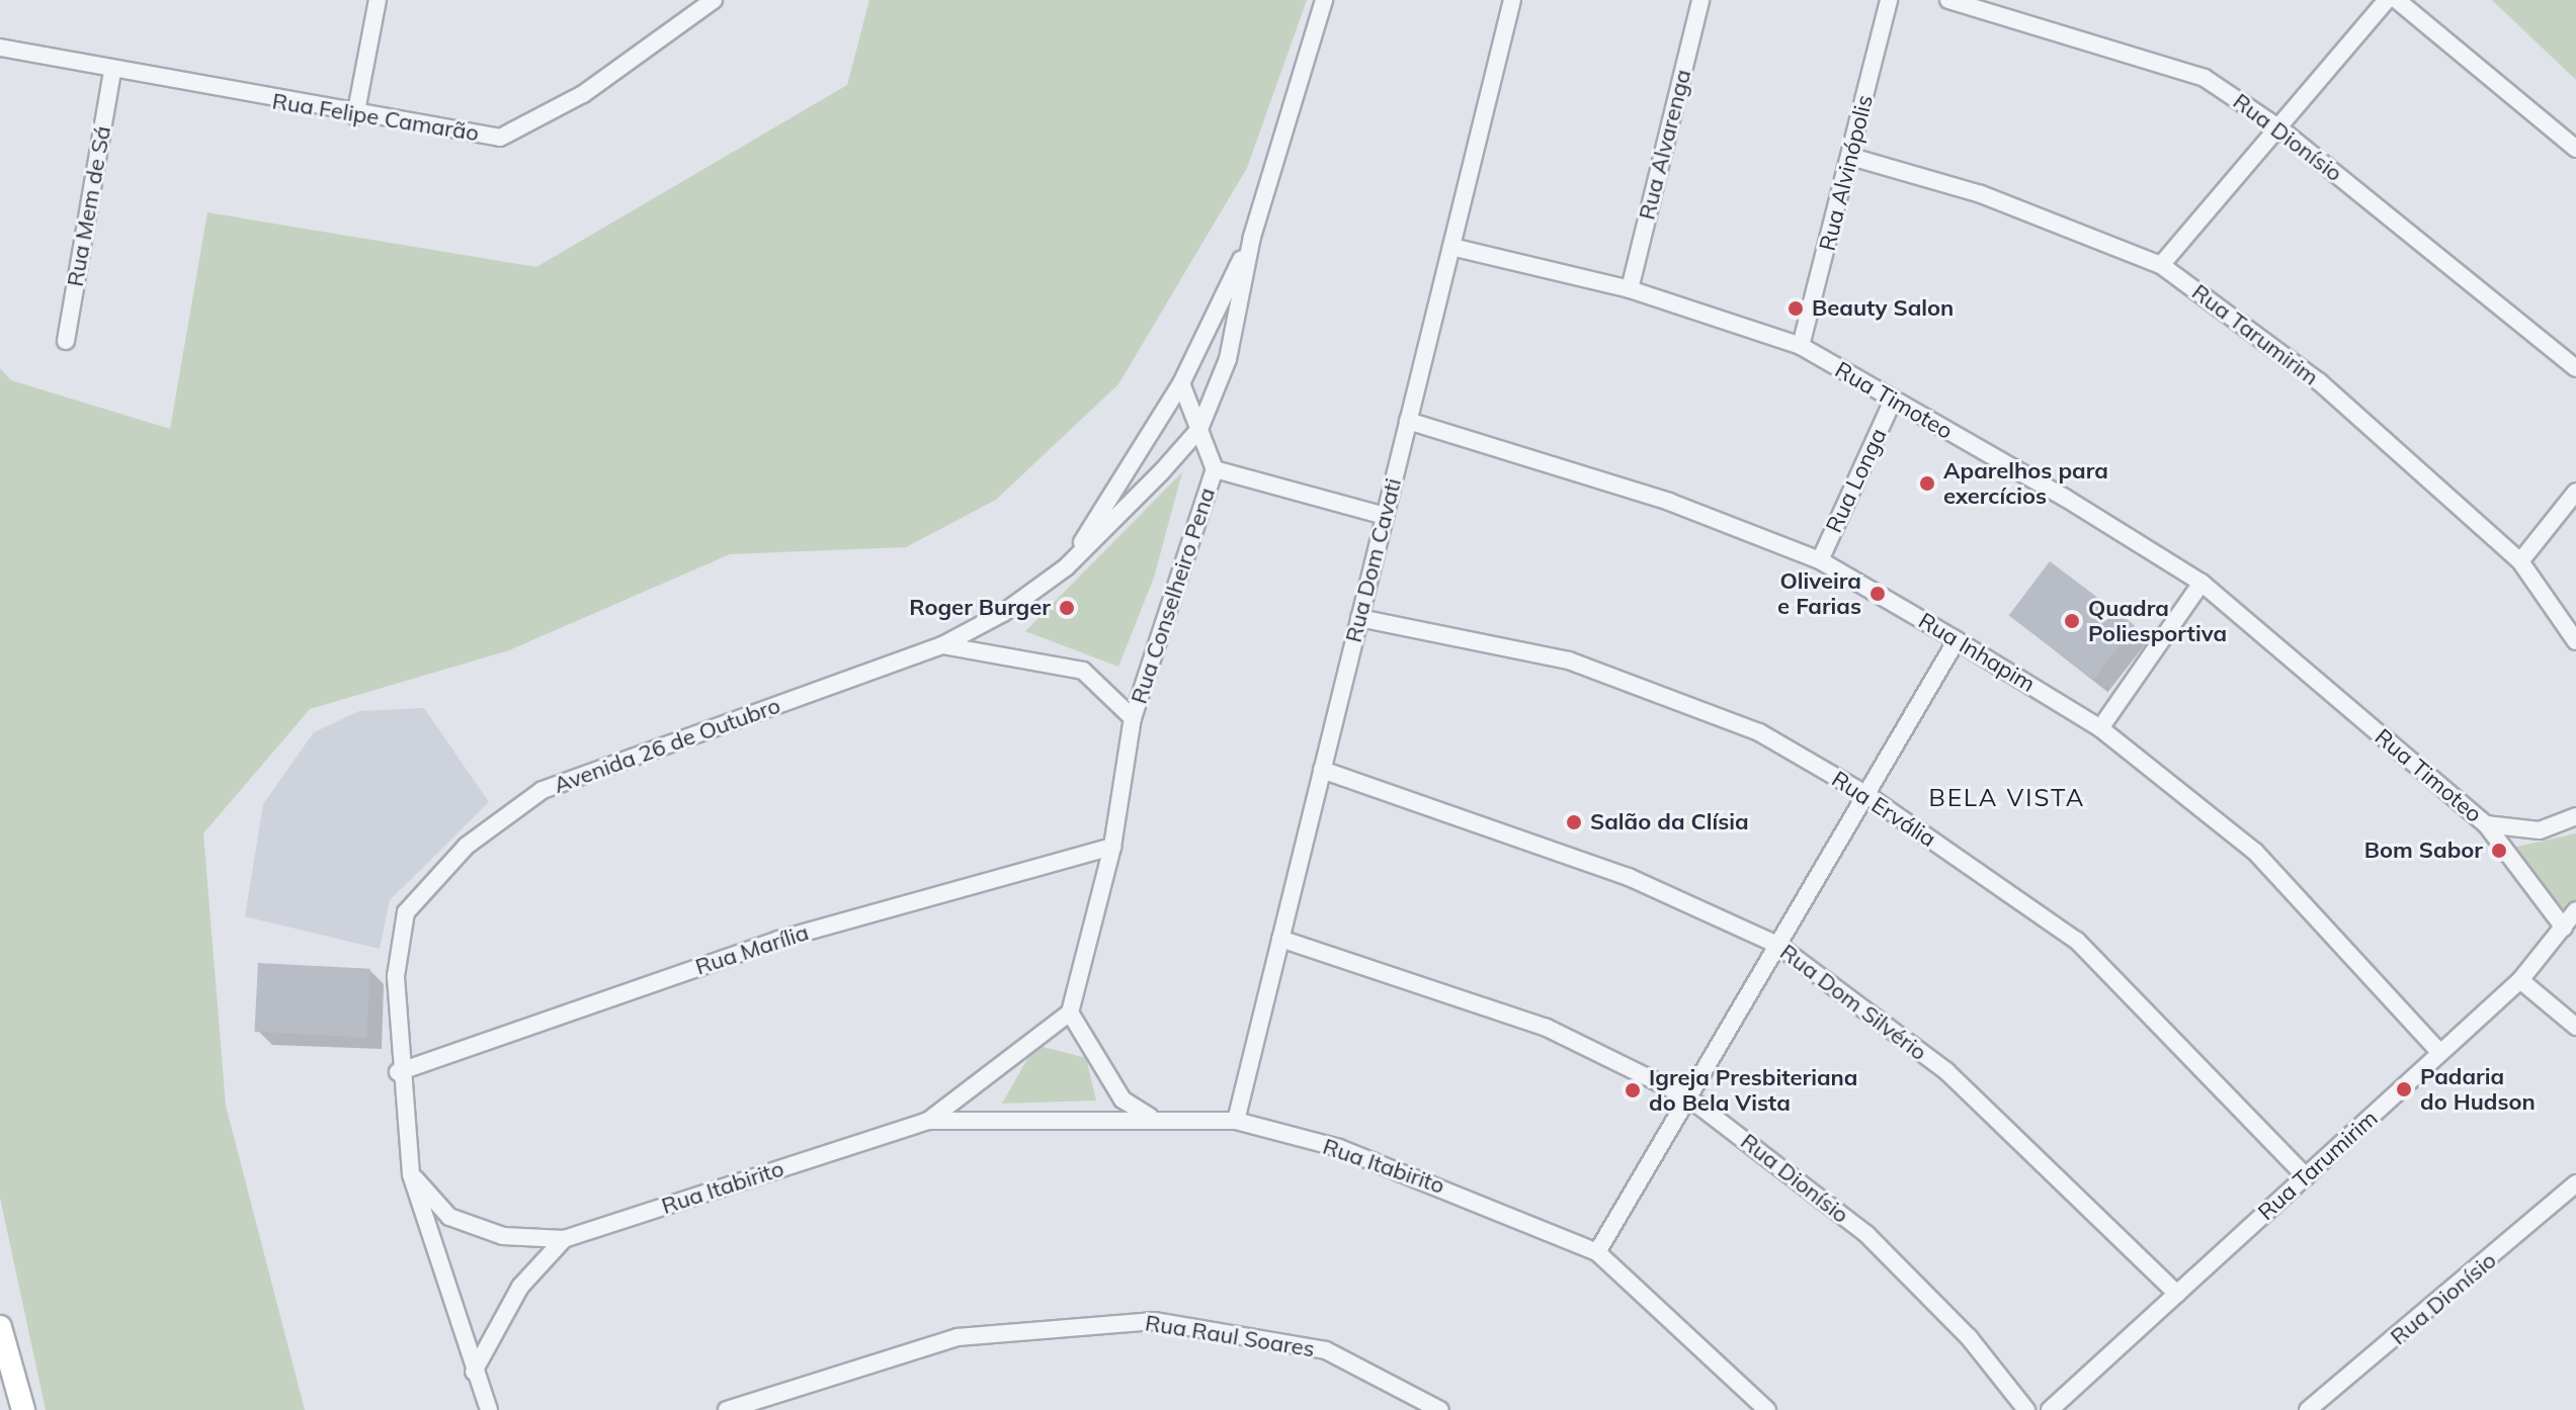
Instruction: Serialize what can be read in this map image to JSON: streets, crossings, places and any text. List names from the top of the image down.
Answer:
{
  "streets": {
    "street": [
      "Rua Felipe Camarão",
      "Rua Dionísio",
      "Rua Alvarenga",
      "Rua Alvinópolis",
      "Rua Mem de Sá",
      "Rua Tarumirim",
      "Rua Timoteo",
      "Rua Longa",
      "Rua Dom Cavati",
      "Rua Conselheiro Pena",
      "Rua Inhapim",
      "Avenida 26 de Outubro",
      "Rua Ervália",
      "Rua Marília",
      "Rua Dom Silvério",
      "Rua Itabirito",
      "Rua Raul Soares"
    ]
  },
  "crossings": [
    ["Rua Felipe Camarão", "Rua Mem de Sá"],
    ["Rua Dionísio", "Rua Dom Cavati"],
    ["Rua Alvarenga", "Rua Timoteo"],
    ["Rua Alvinópolis", "Rua Tarumirim"],
    ["Rua Alvinópolis", "Rua Timoteo"],
    ["Rua Tarumirim", "Rua Timoteo"],
    ["Rua Tarumirim", "Rua Inhapim"],
    ["Rua Tarumirim", "Rua Ervália"],
    ["Rua Tarumirim", "Rua Dom Silvério"],
    ["Rua Timoteo", "Rua Longa"],
    ["Rua Timoteo", "Rua Dom Cavati"],
    ["Rua Longa", "Rua Inhapim"],
    ["Rua Dom Cavati", "Rua Inhapim"],
    ["Rua Dom Cavati", "Rua Ervália"],
    ["Rua Dom Cavati", "Rua Dom Silvério"],
    ["Rua Dom Cavati", "Rua Itabirito"],
    ["Rua Conselheiro Pena", "Avenida 26 de Outubro"],
    ["Rua Conselheiro Pena", "Rua Marília"],
    ["Rua Conselheiro Pena", "Rua Itabirito"],
    ["Avenida 26 de Outubro", "Rua Marília"],
    ["Avenida 26 de Outubro", "Rua Itabirito"]
  ],
  "districts": ["BELA VISTA"],
  "places": [
    "Beauty Salon",
    "Aparelhos para exercícios",
    "Oliveira e Farias",
    "Roger Burger",
    "Quadra Poliesportiva",
    "Salão da Clísia",
    "Bom Sabor",
    "Padaria do Hudson",
    "Igreja Presbiteriana do Bela Vista"
  ]
}
